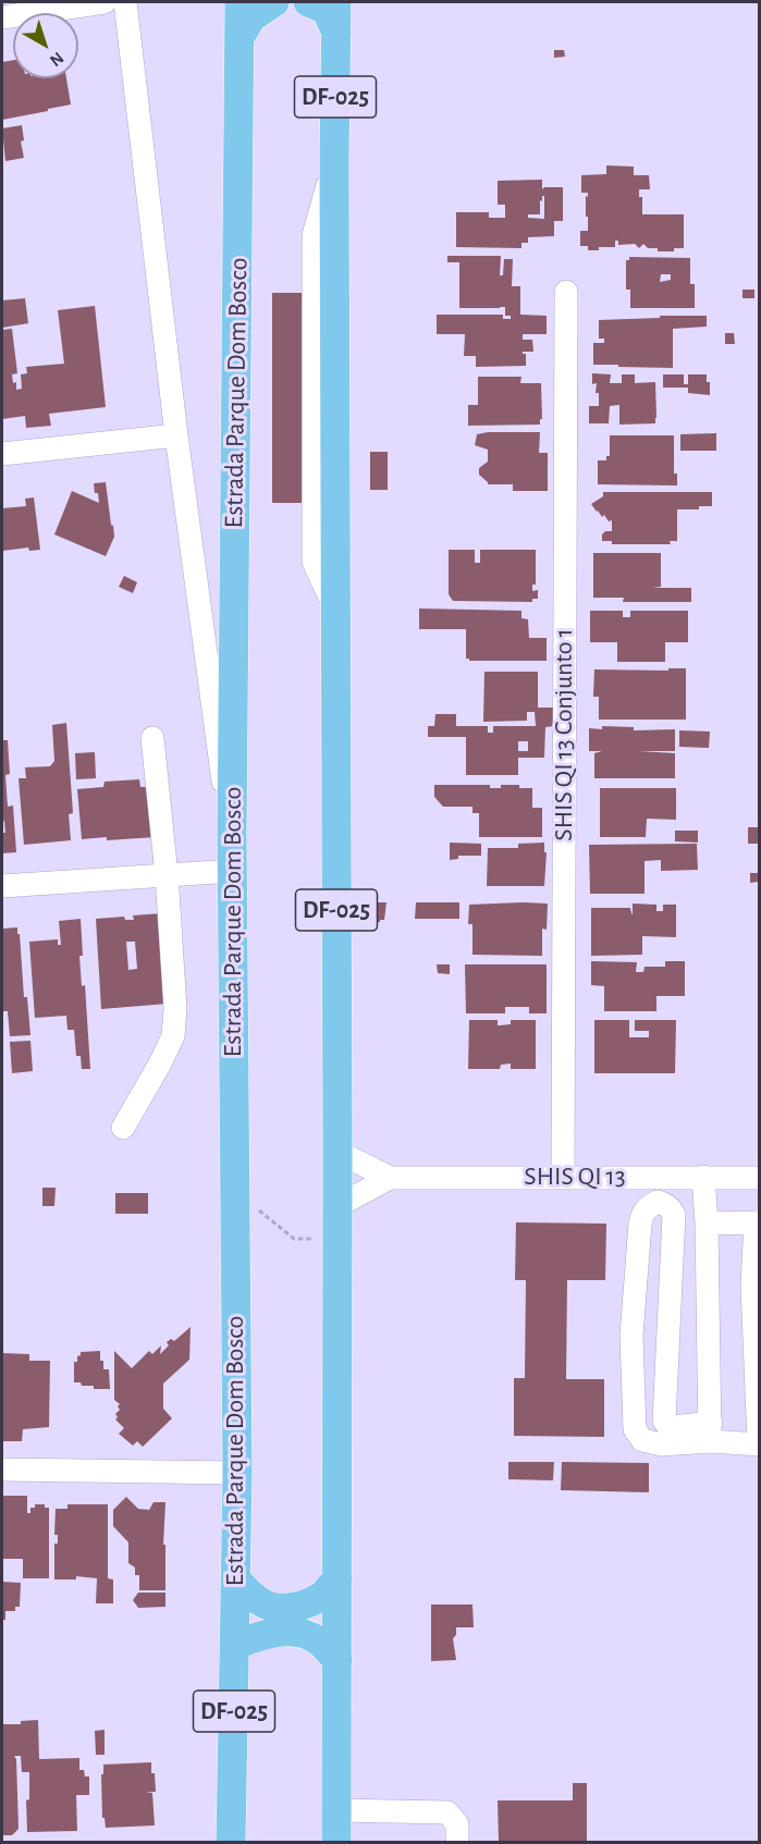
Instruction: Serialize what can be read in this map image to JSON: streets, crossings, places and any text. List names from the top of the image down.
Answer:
{
  "streets": {
    "main road": ["DF-025", "Estrada Parque Dom Bosco"],
    "street": ["SHIS QI 13 Conjunto 1", "SHIS QI 13"]
  },
  "crossings": [
    ["DF-025", "SHIS QI 13"],
    ["SHIS QI 13 Conjunto 1", "SHIS QI 13"]
  ],
  "north": "bottom right"
}
